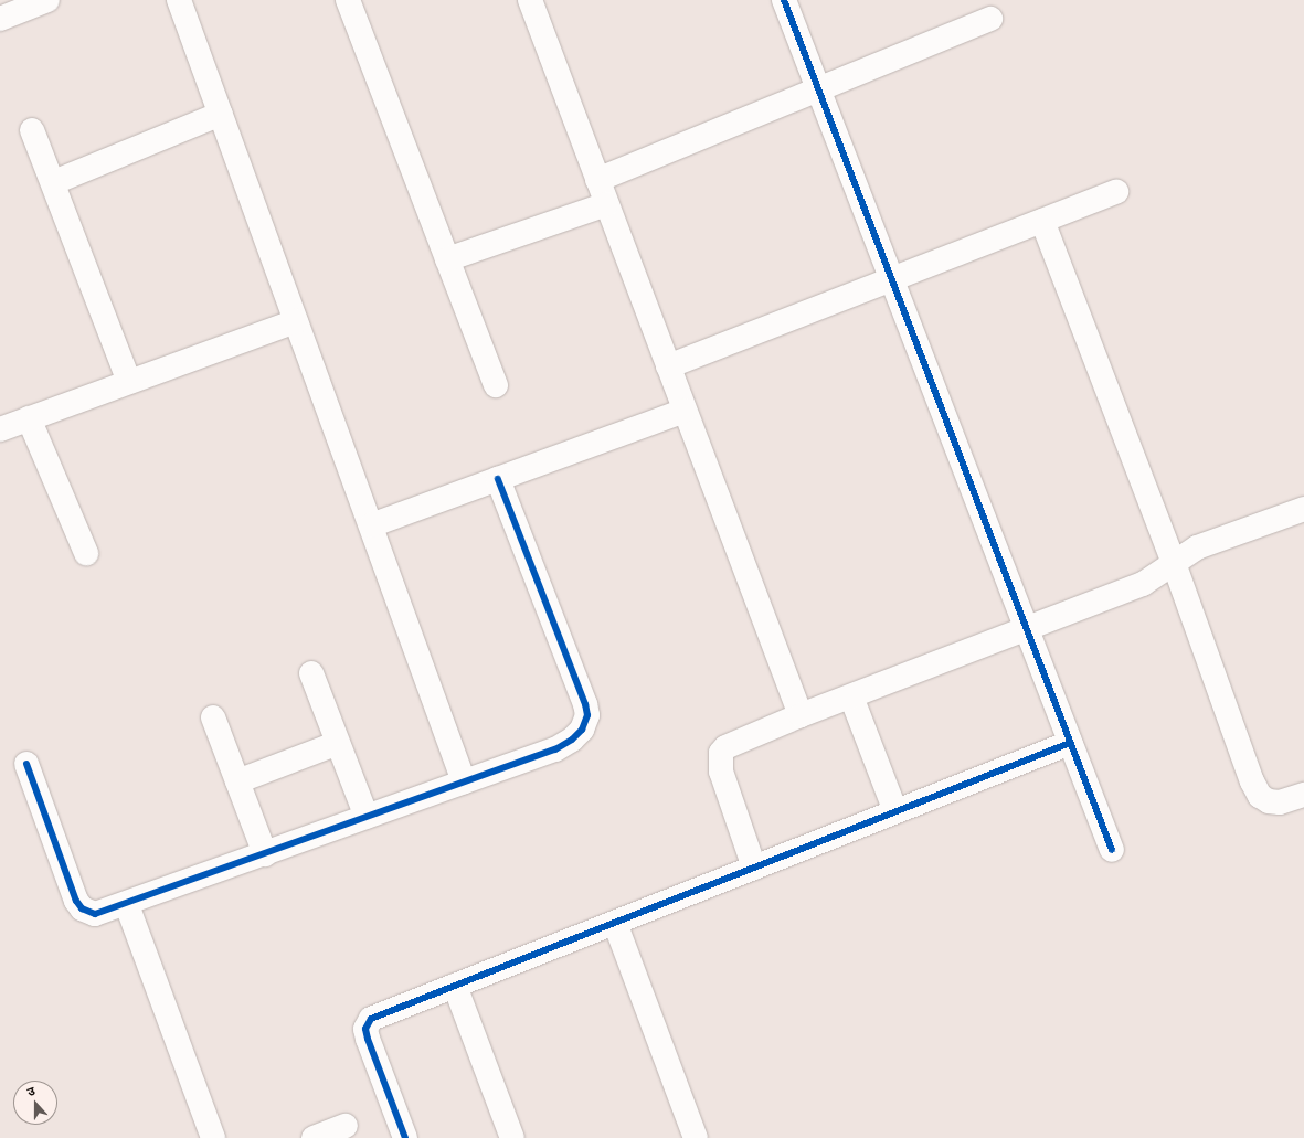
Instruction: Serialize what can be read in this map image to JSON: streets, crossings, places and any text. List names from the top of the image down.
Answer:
{
  "north": "top"
}
